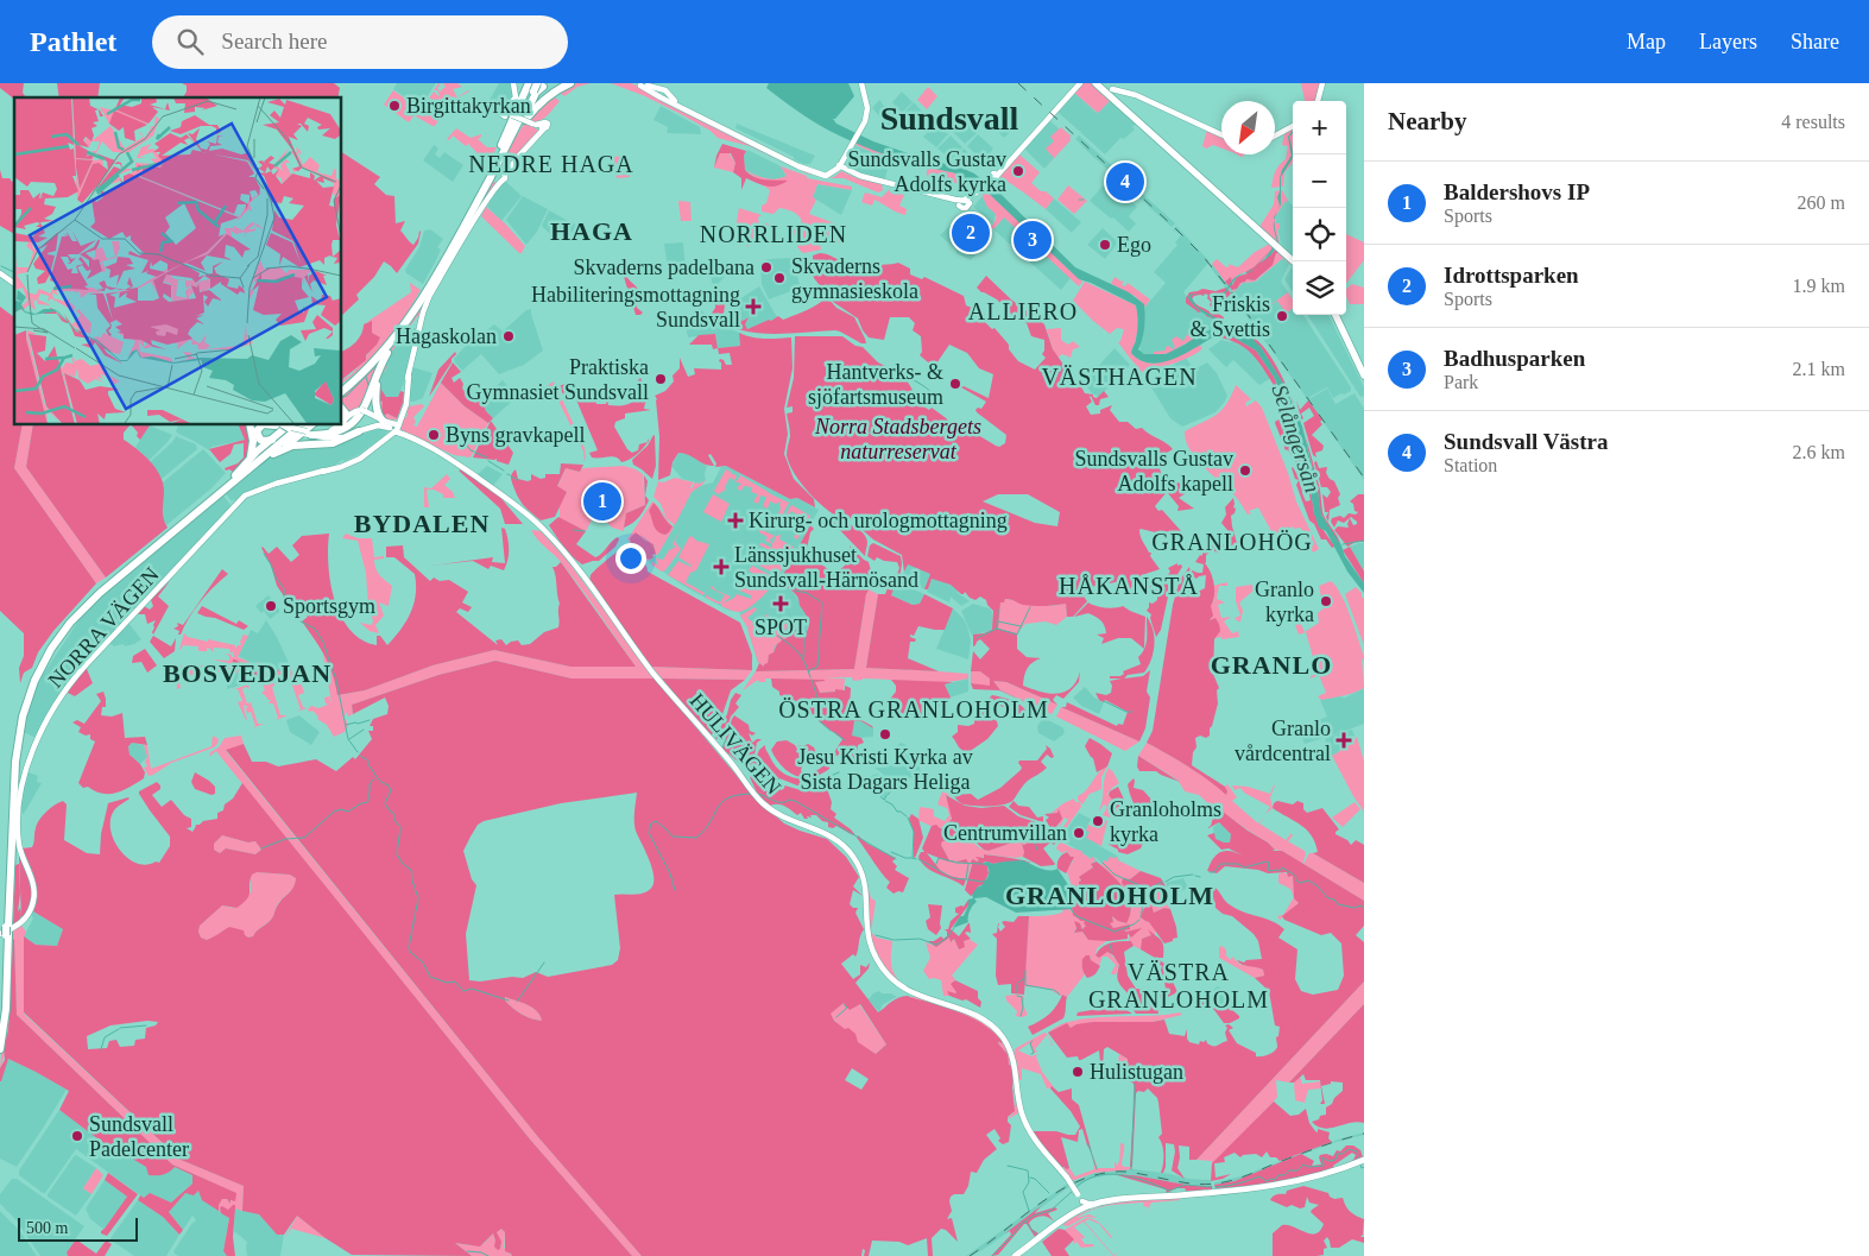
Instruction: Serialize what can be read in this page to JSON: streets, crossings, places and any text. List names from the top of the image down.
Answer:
{
  "streets": {
    "main road": ["NORRA VÄGEN", "HULIVÄGEN"]
  },
  "crossings": [
    ["NORRA VÄGEN", "HULIVÄGEN"]
  ],
  "districts": [
    "Sundsvall",
    "NEDRE HAGA",
    "HAGA",
    "NORRLIDEN",
    "ALLIERO",
    "VÄSTHAGEN",
    "BYDALEN",
    "GRANLOHÖG",
    "HÅKANSTÅ",
    "GRANLO",
    "BOSVEDJAN",
    "ÖSTRA GRANLOHOLM",
    "GRANLOHOLM",
    "VÄSTRA GRANLOHOLM"
  ],
  "water": ["Selångersån"],
  "parks": ["Norra Stadsbergets naturreservat"],
  "places": {
    "other": [
      "Birgittakyrkan",
      "Sundsvalls Gustav Adolfs kyrka",
      "Ego",
      "Skvaderns padelbana",
      "Skvaderns gymnasieskola",
      "Friskis & Svettis",
      "Hagaskolan",
      "Praktiska Gymnasiet Sundsvall",
      "Hantverks- & sjöfartsmuseum",
      "Byns gravkapell",
      "Sundsvalls Gustav Adolfs kapell",
      "Granlo kyrka",
      "Sportsgym",
      "Jesu Kristi Kyrka av Sista Dagars Heliga",
      "Granloholms kyrka",
      "Centrumvillan",
      "Hulistugan",
      "Sundsvall Padelcenter"
    ],
    "health": [
      "Habiliteringsmottagning Sundsvall",
      "Kirurg- och urologmottagning",
      "Länssjukhuset Sundsvall-Härnösand",
      "SPOT",
      "Granlo vårdcentral"
    ]
  },
  "scale_bar": "500 m",
  "north": "bottom left",
  "page": {
    "header": "Pathlet",
    "search": "Search here",
    "nav": ["Map", "Layers", "Share"],
    "heading": ["Nearby", "4 results"],
    "map_buttons": ["+", "−"],
    "pins": [
      "4",
      "2",
      "3",
      "1"
    ],
    "list": [
      {
        "mark": "1",
        "name": "Baldershovs IP",
        "note": "Sports",
        "value": "260 m"
      },
      {
        "mark": "2",
        "name": "Idrottsparken",
        "note": "Sports",
        "value": "1.9 km"
      },
      {
        "mark": "3",
        "name": "Badhusparken",
        "note": "Park",
        "value": "2.1 km"
      },
      {
        "mark": "4",
        "name": "Sundsvall Västra",
        "note": "Station",
        "value": "2.6 km"
      }
    ],
    "scale": "500 m"
  }
}
